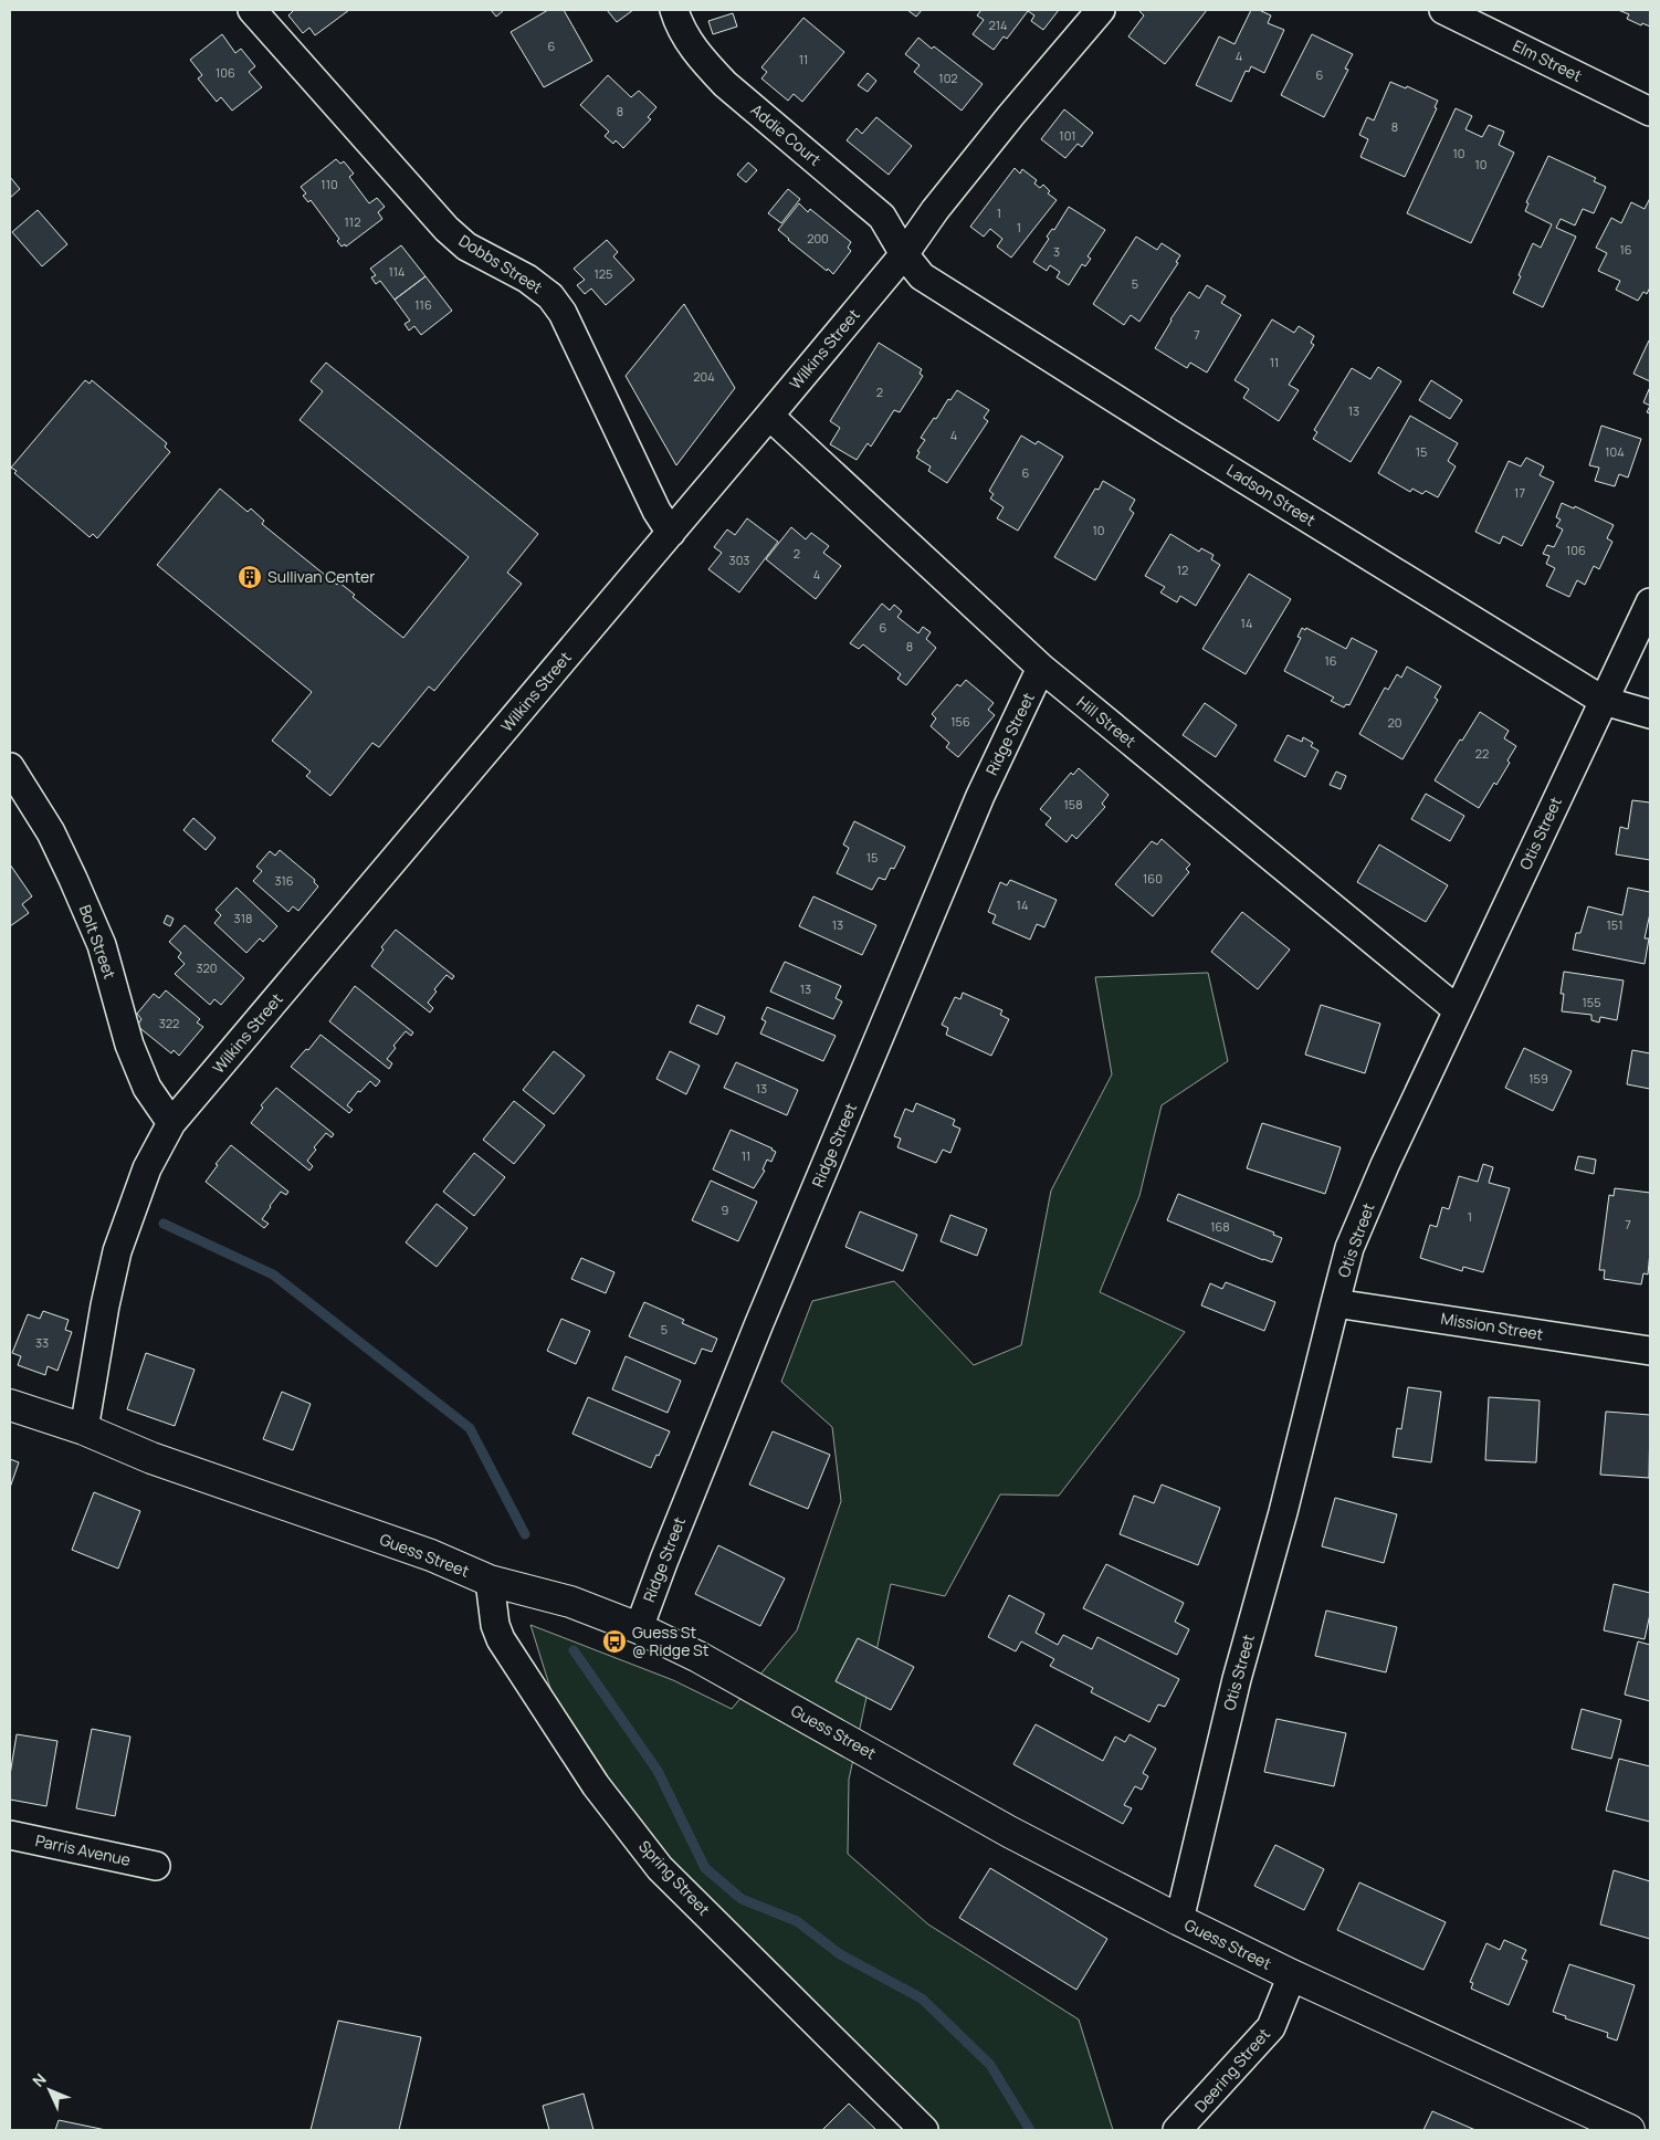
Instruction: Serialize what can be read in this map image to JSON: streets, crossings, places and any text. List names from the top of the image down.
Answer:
{
  "streets": {
    "street": [
      "Elm Street",
      "Addie Court",
      "Dobbs Street",
      "Wilkins Street",
      "Ladson Street",
      "Hill Street",
      "Ridge Street",
      "Otis Street",
      "Bolt Street",
      "Mission Street",
      "Guess Street",
      "Parris Avenue",
      "Spring Street",
      "Deering Street"
    ]
  },
  "crossings": [
    ["Addie Court", "Wilkins Street"],
    ["Addie Court", "Ladson Street"],
    ["Dobbs Street", "Wilkins Street"],
    ["Wilkins Street", "Ladson Street"],
    ["Wilkins Street", "Hill Street"],
    ["Wilkins Street", "Bolt Street"],
    ["Wilkins Street", "Guess Street"],
    ["Ladson Street", "Otis Street"],
    ["Hill Street", "Ridge Street"],
    ["Hill Street", "Otis Street"],
    ["Ridge Street", "Guess Street"],
    ["Otis Street", "Mission Street"],
    ["Otis Street", "Guess Street"],
    ["Guess Street", "Spring Street"],
    ["Guess Street", "Deering Street"]
  ],
  "places": {
    "building": ["Sullivan Center"],
    "bus stop": ["Guess St @ Ridge St"]
  },
  "house_numbers": [
    "214",
    "6",
    "4",
    "11",
    "106",
    "6",
    "102",
    "8",
    "8",
    "101",
    "10",
    "10",
    "110",
    "1",
    "112",
    "1",
    "200",
    "16",
    "3",
    "114",
    "125",
    "5",
    "116",
    "7",
    "11",
    "204",
    "2",
    "13",
    "4",
    "15",
    "104",
    "6",
    "17",
    "10",
    "106",
    "2",
    "303",
    "12",
    "4",
    "14",
    "6",
    "8",
    "16",
    "156",
    "20",
    "22",
    "158",
    "15",
    "160",
    "316",
    "14",
    "318",
    "13",
    "151",
    "320",
    "13",
    "155",
    "322",
    "159",
    "13",
    "11",
    "9",
    "1",
    "7",
    "168",
    "5",
    "33"
  ],
  "north": "top left"
}
